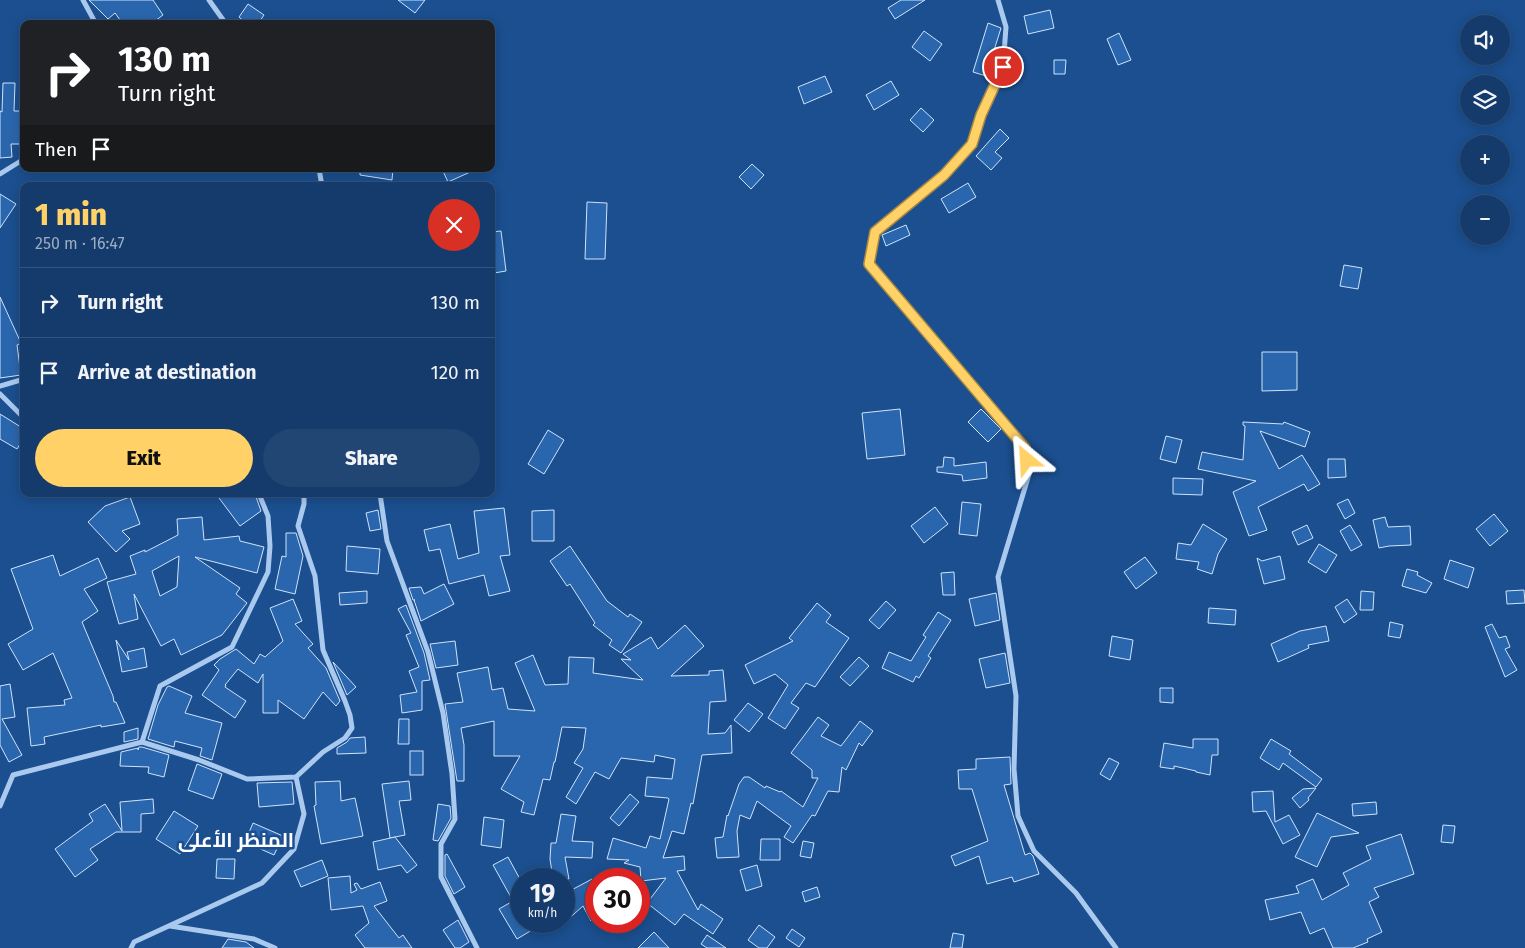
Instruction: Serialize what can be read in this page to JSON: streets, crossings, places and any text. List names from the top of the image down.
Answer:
{
  "districts": ["المنظر الأعلى"],
  "page": {
    "map_buttons": ["+", "−"],
    "turn": ["130 m", "Turn right"],
    "then": "Then",
    "heading": ["1 min", "250 m · 16:47"],
    "list": [
      {
        "name": "Turn right",
        "value": "130 m"
      },
      {
        "name": "Arrive at destination",
        "value": "120 m"
      }
    ],
    "buttons": ["Exit", "Share"],
    "speed": "19 km/h",
    "limit": "30"
  }
}
